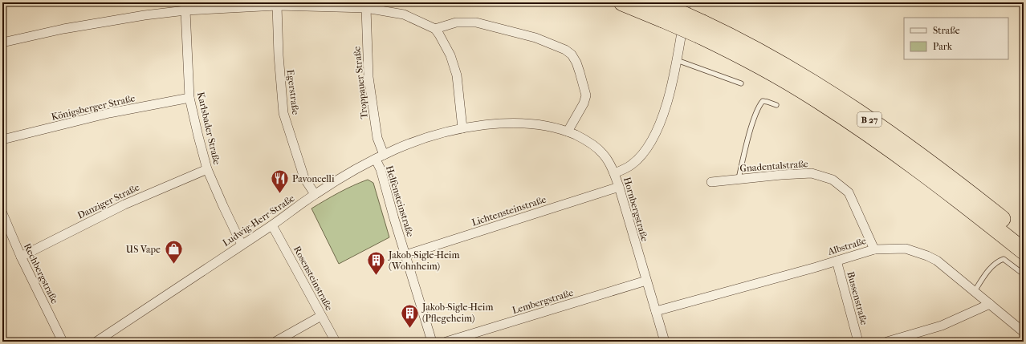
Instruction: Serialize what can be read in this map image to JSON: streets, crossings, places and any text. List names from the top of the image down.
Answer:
{
  "streets": {
    "highway": ["B 27"],
    "street": [
      "Troppauer Straße",
      "Egerstraße",
      "Königsberger Straße",
      "Karlsbader Straße",
      "Gnadentalstraße",
      "Danziger Straße",
      "Helfensteinstraße",
      "Hornbergstraße",
      "Lichtensteinstraße",
      "Ludwig-Herr-Straße",
      "Albstraße",
      "Rechbergstraße",
      "Rosensteinstraße",
      "Bussenstraße",
      "Lembergstraße"
    ]
  },
  "crossings": [
    ["Troppauer Straße", "Ludwig-Herr-Straße"],
    ["Egerstraße", "Ludwig-Herr-Straße"],
    ["Königsberger Straße", "Karlsbader Straße"],
    ["Karlsbader Straße", "Danziger Straße"],
    ["Karlsbader Straße", "Ludwig-Herr-Straße"],
    ["Gnadentalstraße", "Albstraße"],
    ["Danziger Straße", "Rechbergstraße"],
    ["Helfensteinstraße", "Lichtensteinstraße"],
    ["Helfensteinstraße", "Ludwig-Herr-Straße"],
    ["Hornbergstraße", "Lichtensteinstraße"],
    ["Hornbergstraße", "Ludwig-Herr-Straße"],
    ["Hornbergstraße", "Albstraße"],
    ["Hornbergstraße", "Lembergstraße"],
    ["Ludwig-Herr-Straße", "Rosensteinstraße"],
    ["Albstraße", "Bussenstraße"]
  ],
  "places": {
    "restaurant": ["Pavoncelli"],
    "shop": ["US Vape"],
    "building": ["Jakob-Sigle-Heim (Wohnheim)", "Jakob-Sigle-Heim (Pflegeheim)"]
  },
  "legend": ["Straße", "Park"]
}
